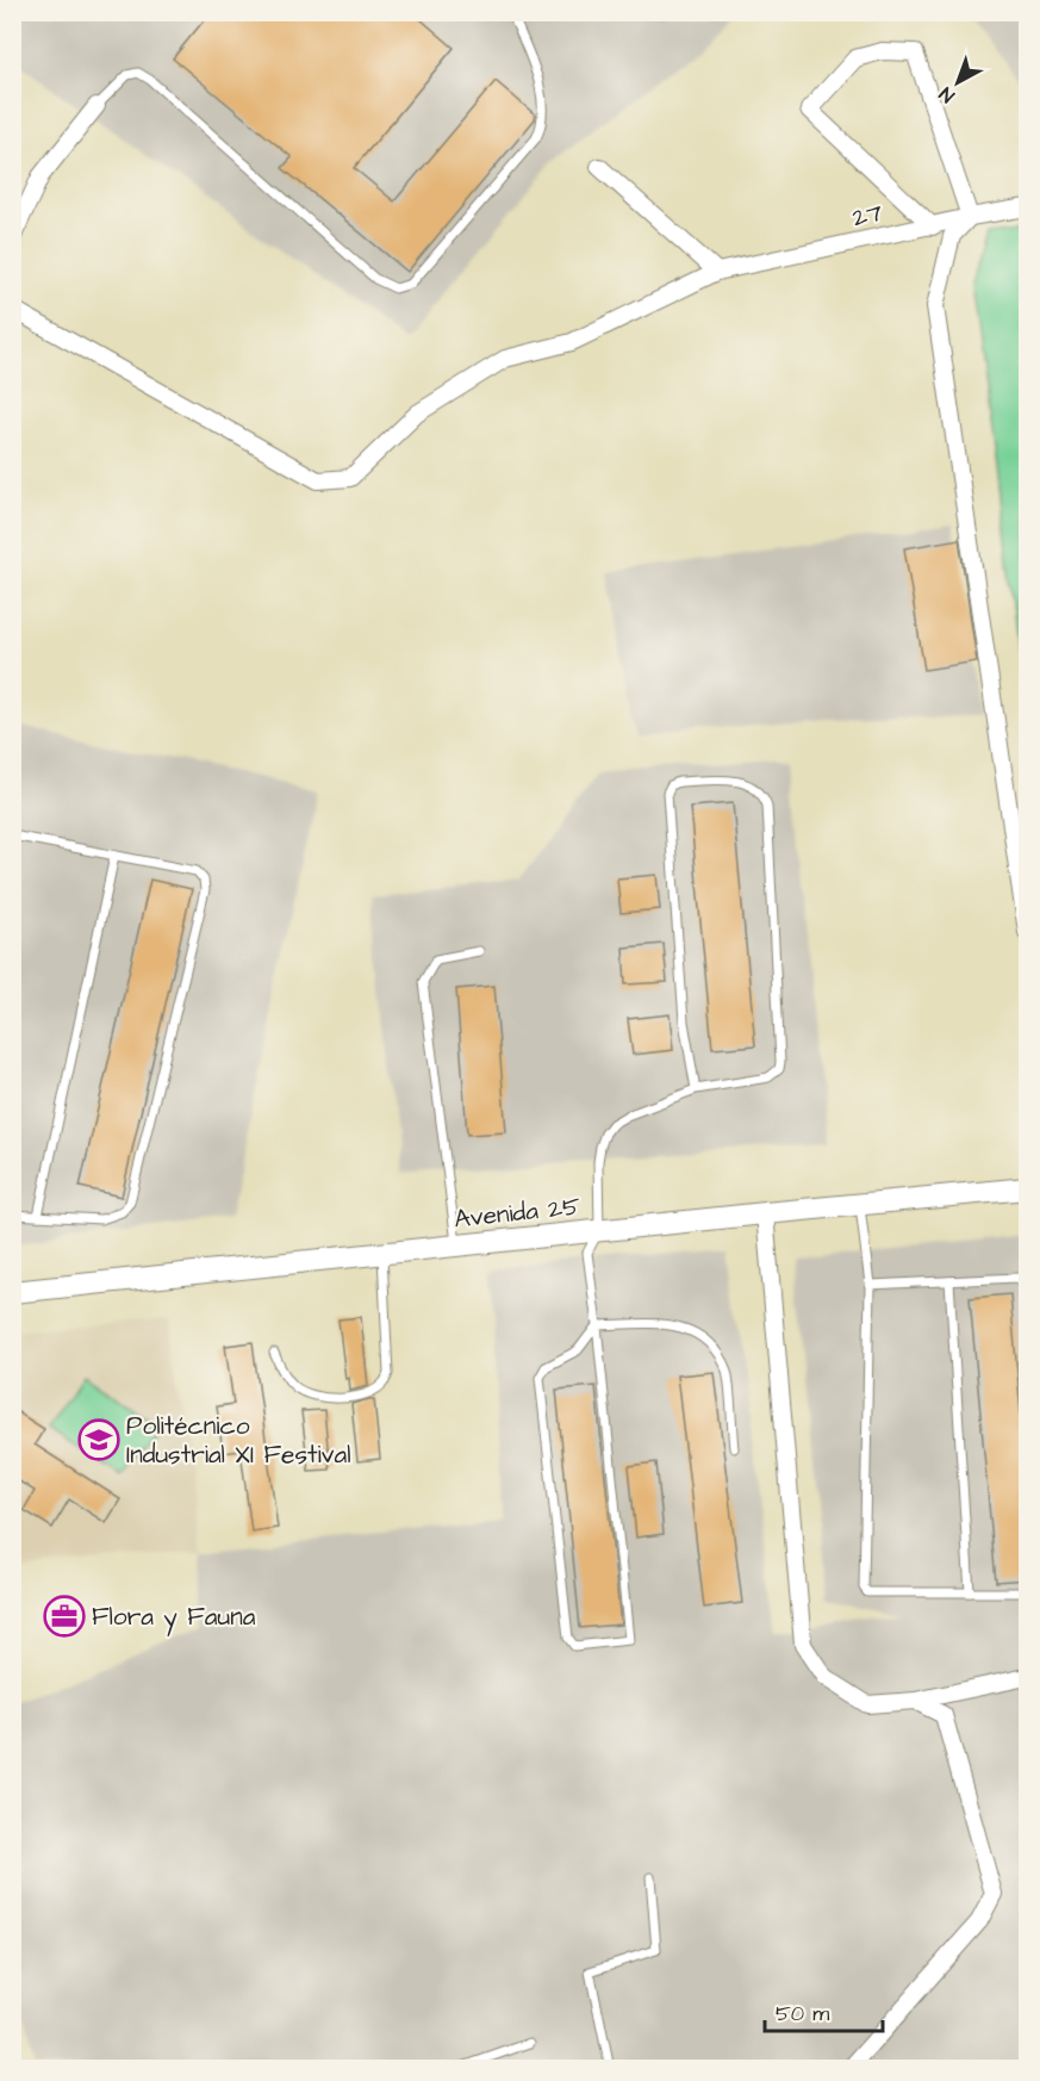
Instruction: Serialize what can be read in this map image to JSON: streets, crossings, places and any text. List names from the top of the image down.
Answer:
{
  "streets": {
    "street": ["27", "Avenida 25"]
  },
  "places": {
    "school or university": ["Politécnico Industrial XI Festival"],
    "office": ["Flora y Fauna"]
  },
  "scale_bar": "50 m",
  "north": "bottom left"
}
